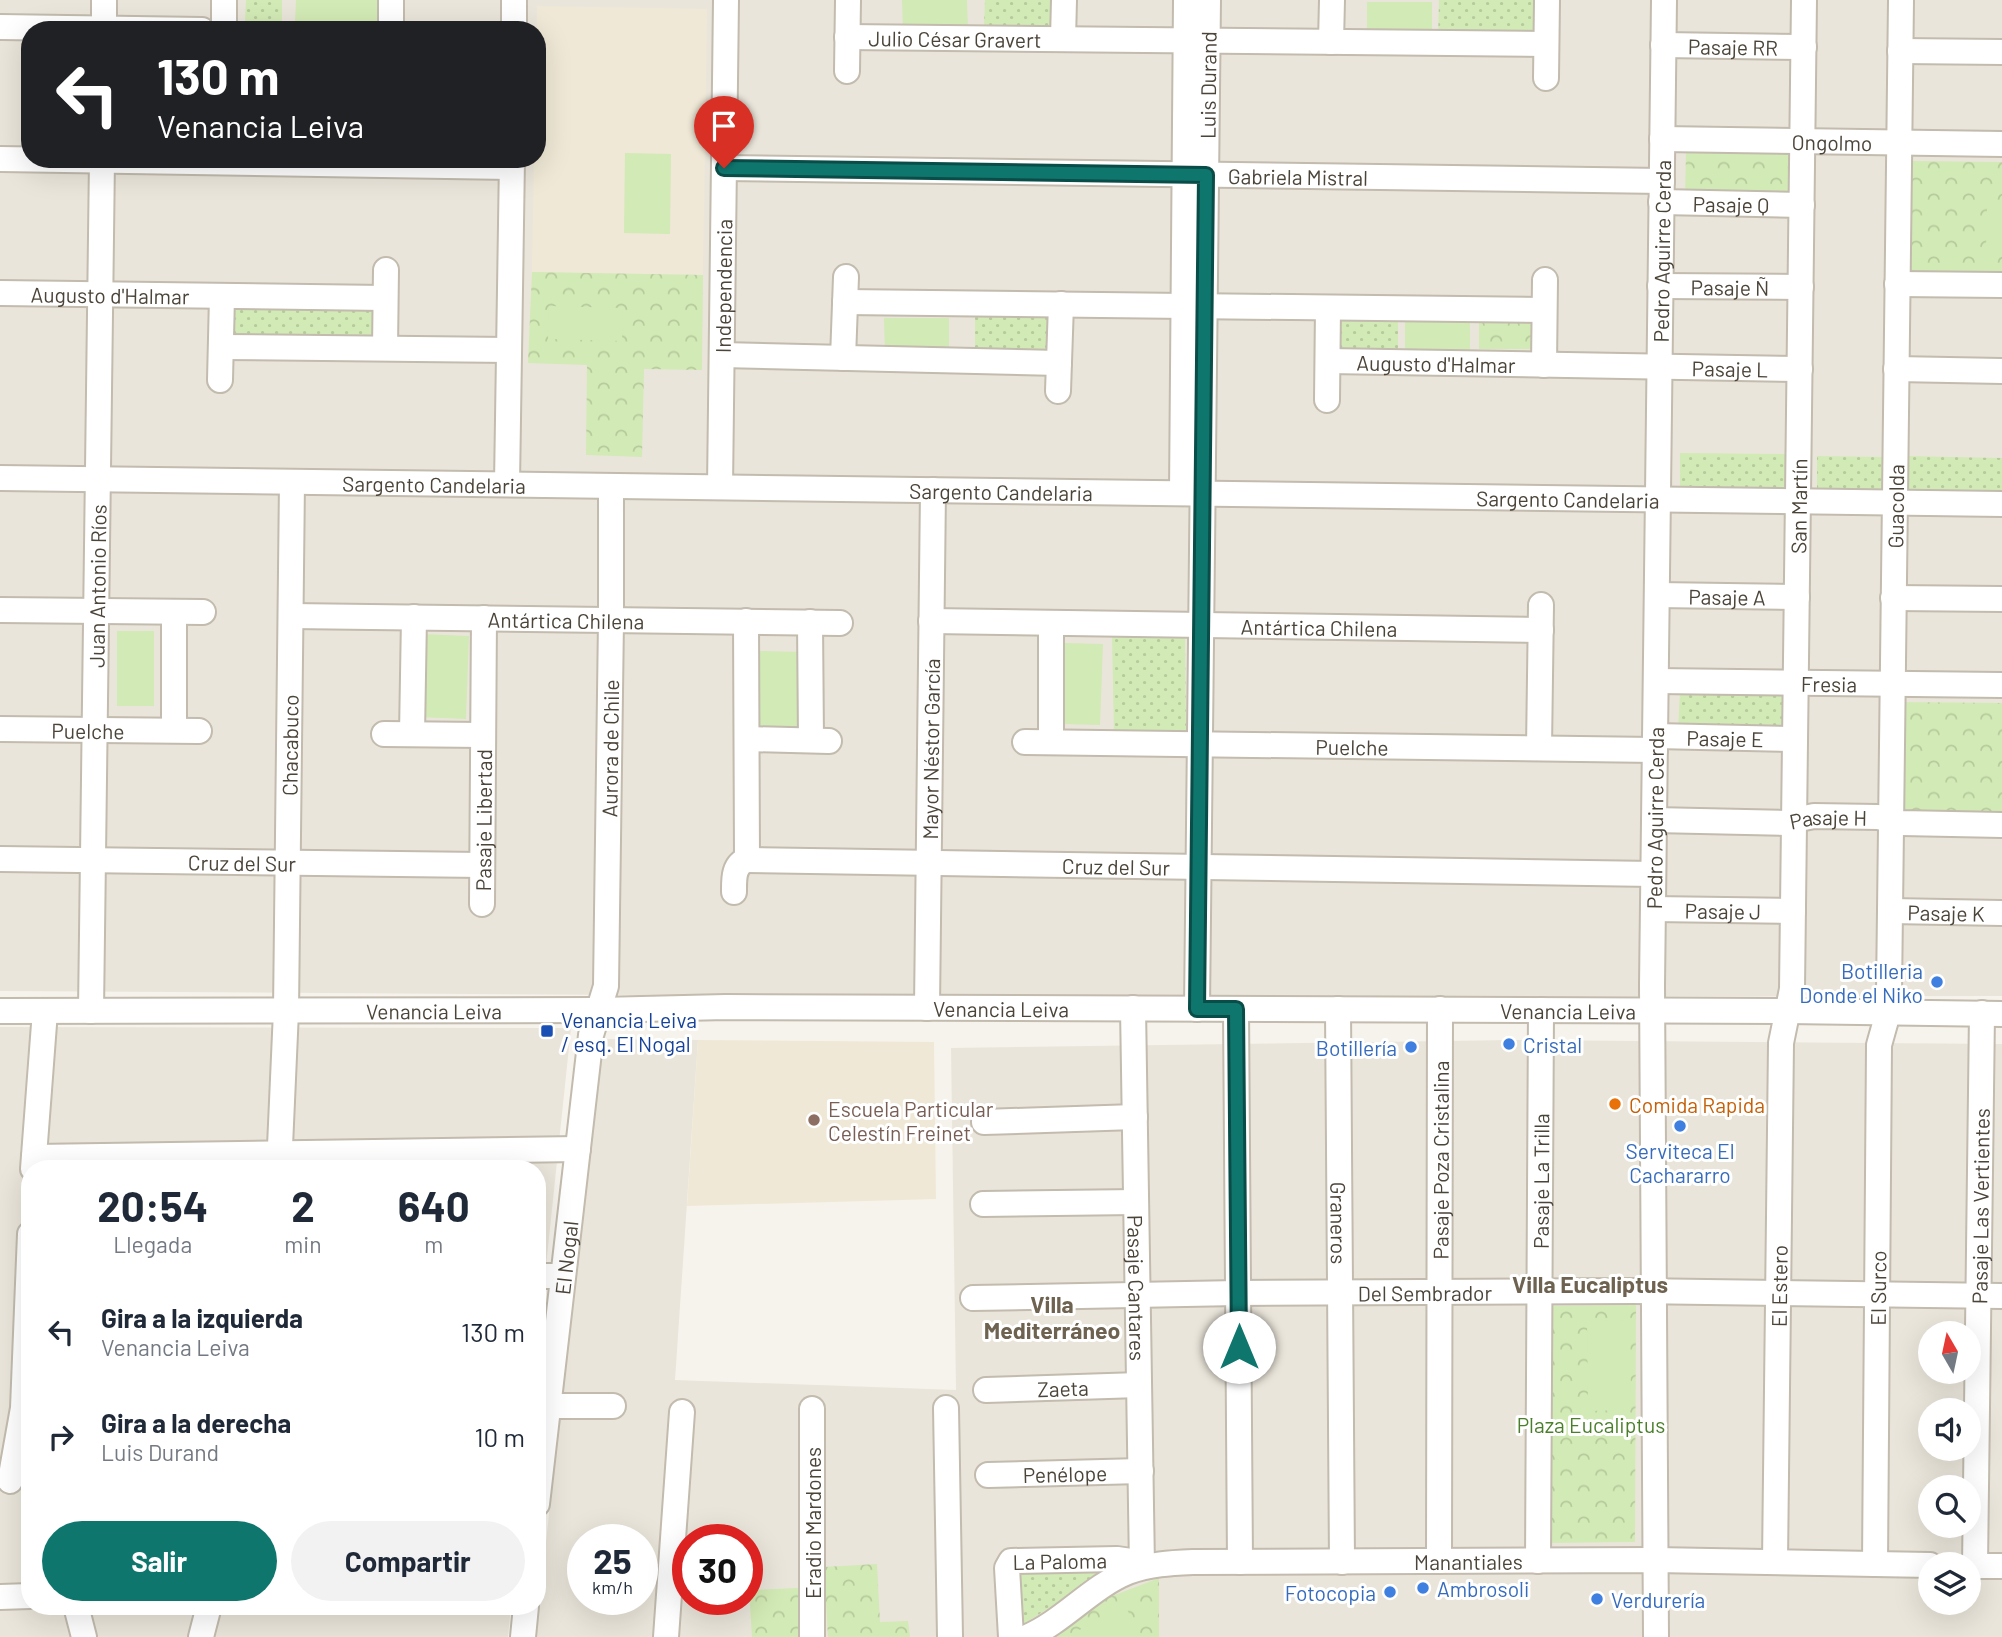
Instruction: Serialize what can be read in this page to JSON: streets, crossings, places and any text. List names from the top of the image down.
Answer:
{
  "streets": {
    "street": [
      "Julio César Gravert",
      "Pasaje RR",
      "Luis Durand",
      "Ongolmo",
      "Gabriela Mistral",
      "Pasaje Q",
      "Pedro Aguirre Cerda",
      "Independencia",
      "Pasaje Ñ",
      "Augusto d'Halmar",
      "Pasaje L",
      "Sargento Candelaria",
      "San Martín",
      "Guacolda",
      "Juan Antonio Ríos",
      "Pasaje A",
      "Antártica Chilena",
      "Fresia",
      "Puelche",
      "Pasaje E",
      "Chacabuco",
      "Aurora de Chile",
      "Mayor Néstor García",
      "Pasaje Libertad",
      "Pasaje H",
      "Cruz del Sur",
      "Pasaje J",
      "Pasaje K",
      "Venancia Leiva",
      "Pasaje Poza Cristalina",
      "Pasaje La Trilla",
      "Pasaje Las Vertientes",
      "Graneros",
      "El Nogal",
      "El Estero",
      "Pasaje Cantares",
      "El Surco",
      "Del Sembrador",
      "Zaeta",
      "Penélope",
      "Eradio Mardones",
      "Manantiales",
      "La Paloma"
    ]
  },
  "crossings": [
    ["Julio César Gravert", "Luis Durand"],
    ["Pasaje RR", "Pedro Aguirre Cerda"],
    ["Pasaje RR", "San Martín"],
    ["Luis Durand", "Gabriela Mistral"],
    ["Luis Durand", "Sargento Candelaria"],
    ["Luis Durand", "Antártica Chilena"],
    ["Luis Durand", "Puelche"],
    ["Luis Durand", "Cruz del Sur"],
    ["Luis Durand", "Venancia Leiva"],
    ["Ongolmo", "Pedro Aguirre Cerda"],
    ["Ongolmo", "San Martín"],
    ["Ongolmo", "Guacolda"],
    ["Gabriela Mistral", "Pasaje Q"],
    ["Gabriela Mistral", "Pedro Aguirre Cerda"],
    ["Gabriela Mistral", "Independencia"],
    ["Pasaje Q", "Pedro Aguirre Cerda"],
    ["Pasaje Q", "San Martín"],
    ["Pedro Aguirre Cerda", "Pasaje Ñ"],
    ["Pedro Aguirre Cerda", "Augusto d'Halmar"],
    ["Pedro Aguirre Cerda", "Pasaje L"],
    ["Pedro Aguirre Cerda", "Sargento Candelaria"],
    ["Pedro Aguirre Cerda", "Pasaje A"],
    ["Pedro Aguirre Cerda", "Fresia"],
    ["Pedro Aguirre Cerda", "Puelche"],
    ["Pedro Aguirre Cerda", "Pasaje E"],
    ["Pedro Aguirre Cerda", "Pasaje H"],
    ["Pedro Aguirre Cerda", "Cruz del Sur"],
    ["Pedro Aguirre Cerda", "Pasaje J"],
    ["Pedro Aguirre Cerda", "Venancia Leiva"],
    ["Pedro Aguirre Cerda", "Del Sembrador"],
    ["Pedro Aguirre Cerda", "Manantiales"],
    ["Independencia", "Sargento Candelaria"],
    ["Pasaje Ñ", "San Martín"],
    ["Augusto d'Halmar", "Pasaje L"],
    ["Augusto d'Halmar", "Juan Antonio Ríos"],
    ["Pasaje L", "San Martín"],
    ["Sargento Candelaria", "San Martín"],
    ["Sargento Candelaria", "Guacolda"],
    ["Sargento Candelaria", "Juan Antonio Ríos"],
    ["Sargento Candelaria", "Chacabuco"],
    ["Sargento Candelaria", "Aurora de Chile"],
    ["Sargento Candelaria", "Mayor Néstor García"],
    ["San Martín", "Pasaje A"],
    ["San Martín", "Fresia"],
    ["San Martín", "Pasaje E"],
    ["San Martín", "Pasaje H"],
    ["San Martín", "Pasaje J"],
    ["San Martín", "Venancia Leiva"],
    ["San Martín", "El Estero"],
    ["Guacolda", "Fresia"],
    ["Guacolda", "Pasaje H"],
    ["Guacolda", "Pasaje K"],
    ["Guacolda", "Venancia Leiva"],
    ["Guacolda", "El Surco"],
    ["Juan Antonio Ríos", "Puelche"],
    ["Juan Antonio Ríos", "Cruz del Sur"],
    ["Juan Antonio Ríos", "Venancia Leiva"],
    ["Antártica Chilena", "Chacabuco"],
    ["Antártica Chilena", "Aurora de Chile"],
    ["Antártica Chilena", "Mayor Néstor García"],
    ["Antártica Chilena", "Pasaje Libertad"],
    ["Puelche", "Pasaje E"],
    ["Chacabuco", "Cruz del Sur"],
    ["Chacabuco", "Venancia Leiva"],
    ["Aurora de Chile", "Venancia Leiva"],
    ["Aurora de Chile", "El Nogal"],
    ["Mayor Néstor García", "Cruz del Sur"],
    ["Mayor Néstor García", "Venancia Leiva"],
    ["Pasaje Libertad", "Cruz del Sur"],
    ["Venancia Leiva", "Pasaje Poza Cristalina"],
    ["Venancia Leiva", "Pasaje La Trilla"],
    ["Venancia Leiva", "Pasaje Las Vertientes"],
    ["Venancia Leiva", "Graneros"],
    ["Venancia Leiva", "El Nogal"],
    ["Venancia Leiva", "El Estero"],
    ["Venancia Leiva", "Pasaje Cantares"],
    ["Venancia Leiva", "El Surco"],
    ["Pasaje Poza Cristalina", "Del Sembrador"],
    ["Pasaje Poza Cristalina", "Manantiales"],
    ["Pasaje La Trilla", "Del Sembrador"],
    ["Pasaje La Trilla", "Manantiales"],
    ["Pasaje Las Vertientes", "Del Sembrador"],
    ["Graneros", "Del Sembrador"],
    ["Graneros", "Manantiales"],
    ["El Estero", "Del Sembrador"],
    ["El Estero", "Manantiales"],
    ["Pasaje Cantares", "Del Sembrador"],
    ["Pasaje Cantares", "Zaeta"],
    ["Pasaje Cantares", "Penélope"],
    ["Pasaje Cantares", "Manantiales"],
    ["Pasaje Cantares", "La Paloma"],
    ["El Surco", "Del Sembrador"],
    ["El Surco", "Manantiales"],
    ["Manantiales", "La Paloma"]
  ],
  "districts": ["Villa Eucaliptus", "Villa Mediterráneo"],
  "parks": ["Plaza Eucaliptus"],
  "places": {
    "other": [
      "Botilleria Donde el Niko",
      "Cristal",
      "Botillería",
      "Comida Rapida",
      "Escuela Particular Celestín Freinet",
      "Serviteca El Cachararro",
      "Ambrosoli",
      "Fotocopia",
      "Verdurería"
    ],
    "transit": ["Venancia Leiva / esq. El Nogal"]
  },
  "north": "top",
  "page": {
    "turn": ["130 m", "Venancia Leiva"],
    "eta": [
      "20:54",
      "Llegada",
      "2",
      "min",
      "640",
      "m"
    ],
    "list": [
      {
        "name": "Gira a la izquierda",
        "note": "Venancia Leiva",
        "value": "130 m"
      },
      {
        "name": "Gira a la derecha",
        "note": "Luis Durand",
        "value": "10 m"
      }
    ],
    "buttons": ["Salir", "Compartir"],
    "speed": "25 km/h",
    "limit": "30"
  }
}
